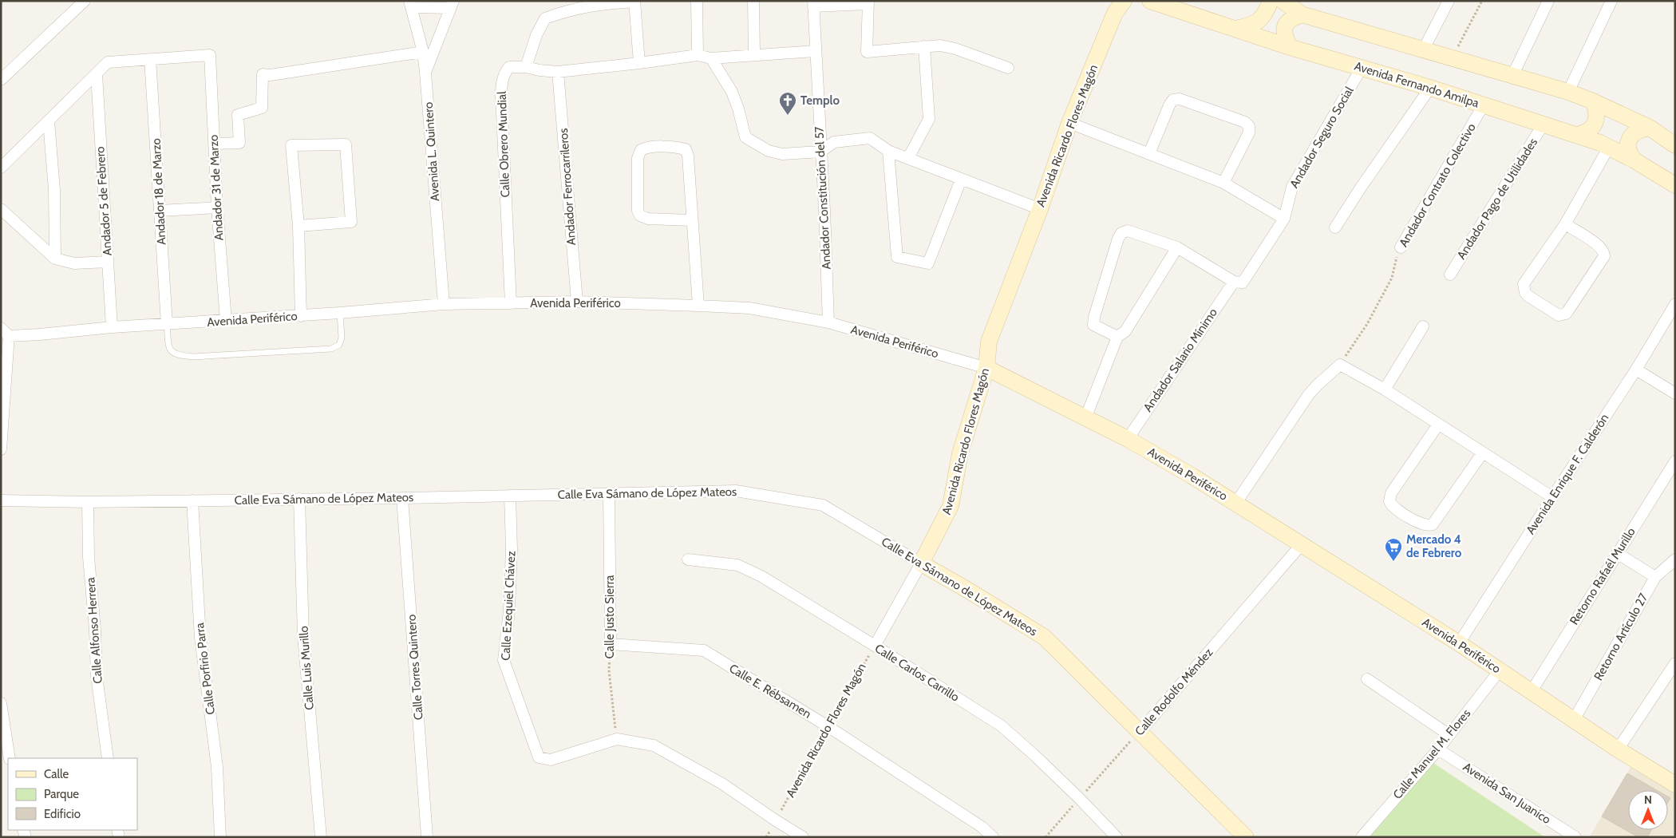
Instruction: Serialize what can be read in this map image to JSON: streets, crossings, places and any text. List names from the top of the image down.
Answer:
{
  "streets": {
    "street": [
      "Avenida Fernando Amilpa",
      "Avenida Ricardo Flores Magón",
      "Andador Seguro Social",
      "Calle Obrero Mundial",
      "Avenida L. Quintero",
      "Andador Contrato Colectivo",
      "Andador Ferrocarrileros",
      "Andador 31 de Marzo",
      "Andador 18 de Marzo",
      "Andador Constitución del 57",
      "Andador Pago de Utilidades",
      "Andador 5 de Febrero",
      "Avenida Periférico",
      "Andador Salario Mínimo",
      "Avenida Enrique F. Calderón",
      "Calle Eva Sámano de López Mateos",
      "Retorno Rafaél Murillo",
      "Calle Ezequiel Chávez",
      "Calle Justo Sierra",
      "Calle Alfonso Herrera",
      "Retorno Artículo 27",
      "Calle Torres Quintero",
      "Calle Luis Murillo",
      "Calle Porfirio Parra",
      "Calle Carlos Carrillo",
      "Calle E. Rébsamen",
      "Calle Rodolfo Méndez",
      "Calle Manuel M. Flores",
      "Avenida San Juanico"
    ]
  },
  "crossings": [
    ["Avenida Fernando Amilpa", "Andador Seguro Social"],
    ["Avenida Fernando Amilpa", "Andador Contrato Colectivo"],
    ["Avenida Fernando Amilpa", "Andador Pago de Utilidades"],
    ["Avenida Ricardo Flores Magón", "Avenida Periférico"],
    ["Avenida Ricardo Flores Magón", "Calle Eva Sámano de López Mateos"],
    ["Avenida Ricardo Flores Magón", "Calle Carlos Carrillo"],
    ["Avenida Ricardo Flores Magón", "Calle E. Rébsamen"],
    ["Andador Seguro Social", "Andador Salario Mínimo"],
    ["Calle Obrero Mundial", "Andador Ferrocarrileros"],
    ["Calle Obrero Mundial", "Andador Constitución del 57"],
    ["Calle Obrero Mundial", "Avenida Periférico"],
    ["Avenida L. Quintero", "Avenida Periférico"],
    ["Andador Ferrocarrileros", "Avenida Periférico"],
    ["Andador 31 de Marzo", "Andador 18 de Marzo"],
    ["Andador 31 de Marzo", "Avenida Periférico"],
    ["Andador 18 de Marzo", "Avenida Periférico"],
    ["Andador Constitución del 57", "Avenida Periférico"],
    ["Andador 5 de Febrero", "Avenida Periférico"],
    ["Avenida Periférico", "Andador Salario Mínimo"],
    ["Avenida Periférico", "Avenida Enrique F. Calderón"],
    ["Avenida Periférico", "Retorno Rafaél Murillo"],
    ["Avenida Periférico", "Retorno Artículo 27"],
    ["Avenida Periférico", "Calle Rodolfo Méndez"],
    ["Avenida Periférico", "Calle Manuel M. Flores"],
    ["Calle Eva Sámano de López Mateos", "Calle Ezequiel Chávez"],
    ["Calle Eva Sámano de López Mateos", "Calle Justo Sierra"],
    ["Calle Eva Sámano de López Mateos", "Calle Alfonso Herrera"],
    ["Calle Eva Sámano de López Mateos", "Calle Torres Quintero"],
    ["Calle Eva Sámano de López Mateos", "Calle Luis Murillo"],
    ["Calle Eva Sámano de López Mateos", "Calle Porfirio Parra"],
    ["Calle Eva Sámano de López Mateos", "Calle Rodolfo Méndez"],
    ["Calle Ezequiel Chávez", "Calle Justo Sierra"],
    ["Calle Justo Sierra", "Calle E. Rébsamen"],
    ["Calle Carlos Carrillo", "Calle Rodolfo Méndez"],
    ["Calle Manuel M. Flores", "Avenida San Juanico"]
  ],
  "places": {
    "church": ["Templo"],
    "supermarket": ["Mercado 4 de Febrero"]
  },
  "legend": ["Calle", "Parque", "Edificio"],
  "north": "top"
}
